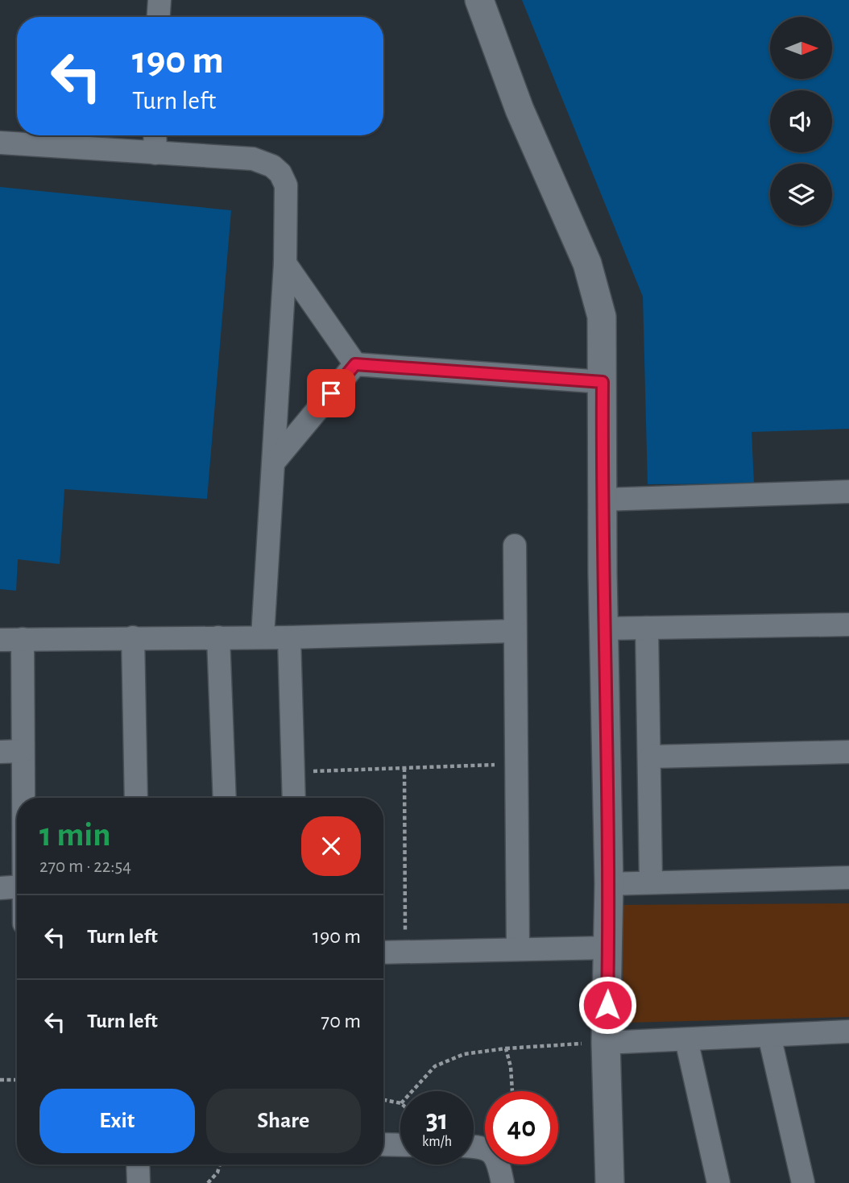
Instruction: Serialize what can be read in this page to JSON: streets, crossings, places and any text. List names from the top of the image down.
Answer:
{
  "north": "right",
  "page": {
    "turn": ["190 m", "Turn left"],
    "heading": ["1 min", "270 m · 22:54"],
    "list": [
      {
        "name": "Turn left",
        "value": "190 m"
      },
      {
        "name": "Turn left",
        "value": "70 m"
      }
    ],
    "buttons": ["Exit", "Share"],
    "speed": "31 km/h",
    "limit": "40"
  }
}
